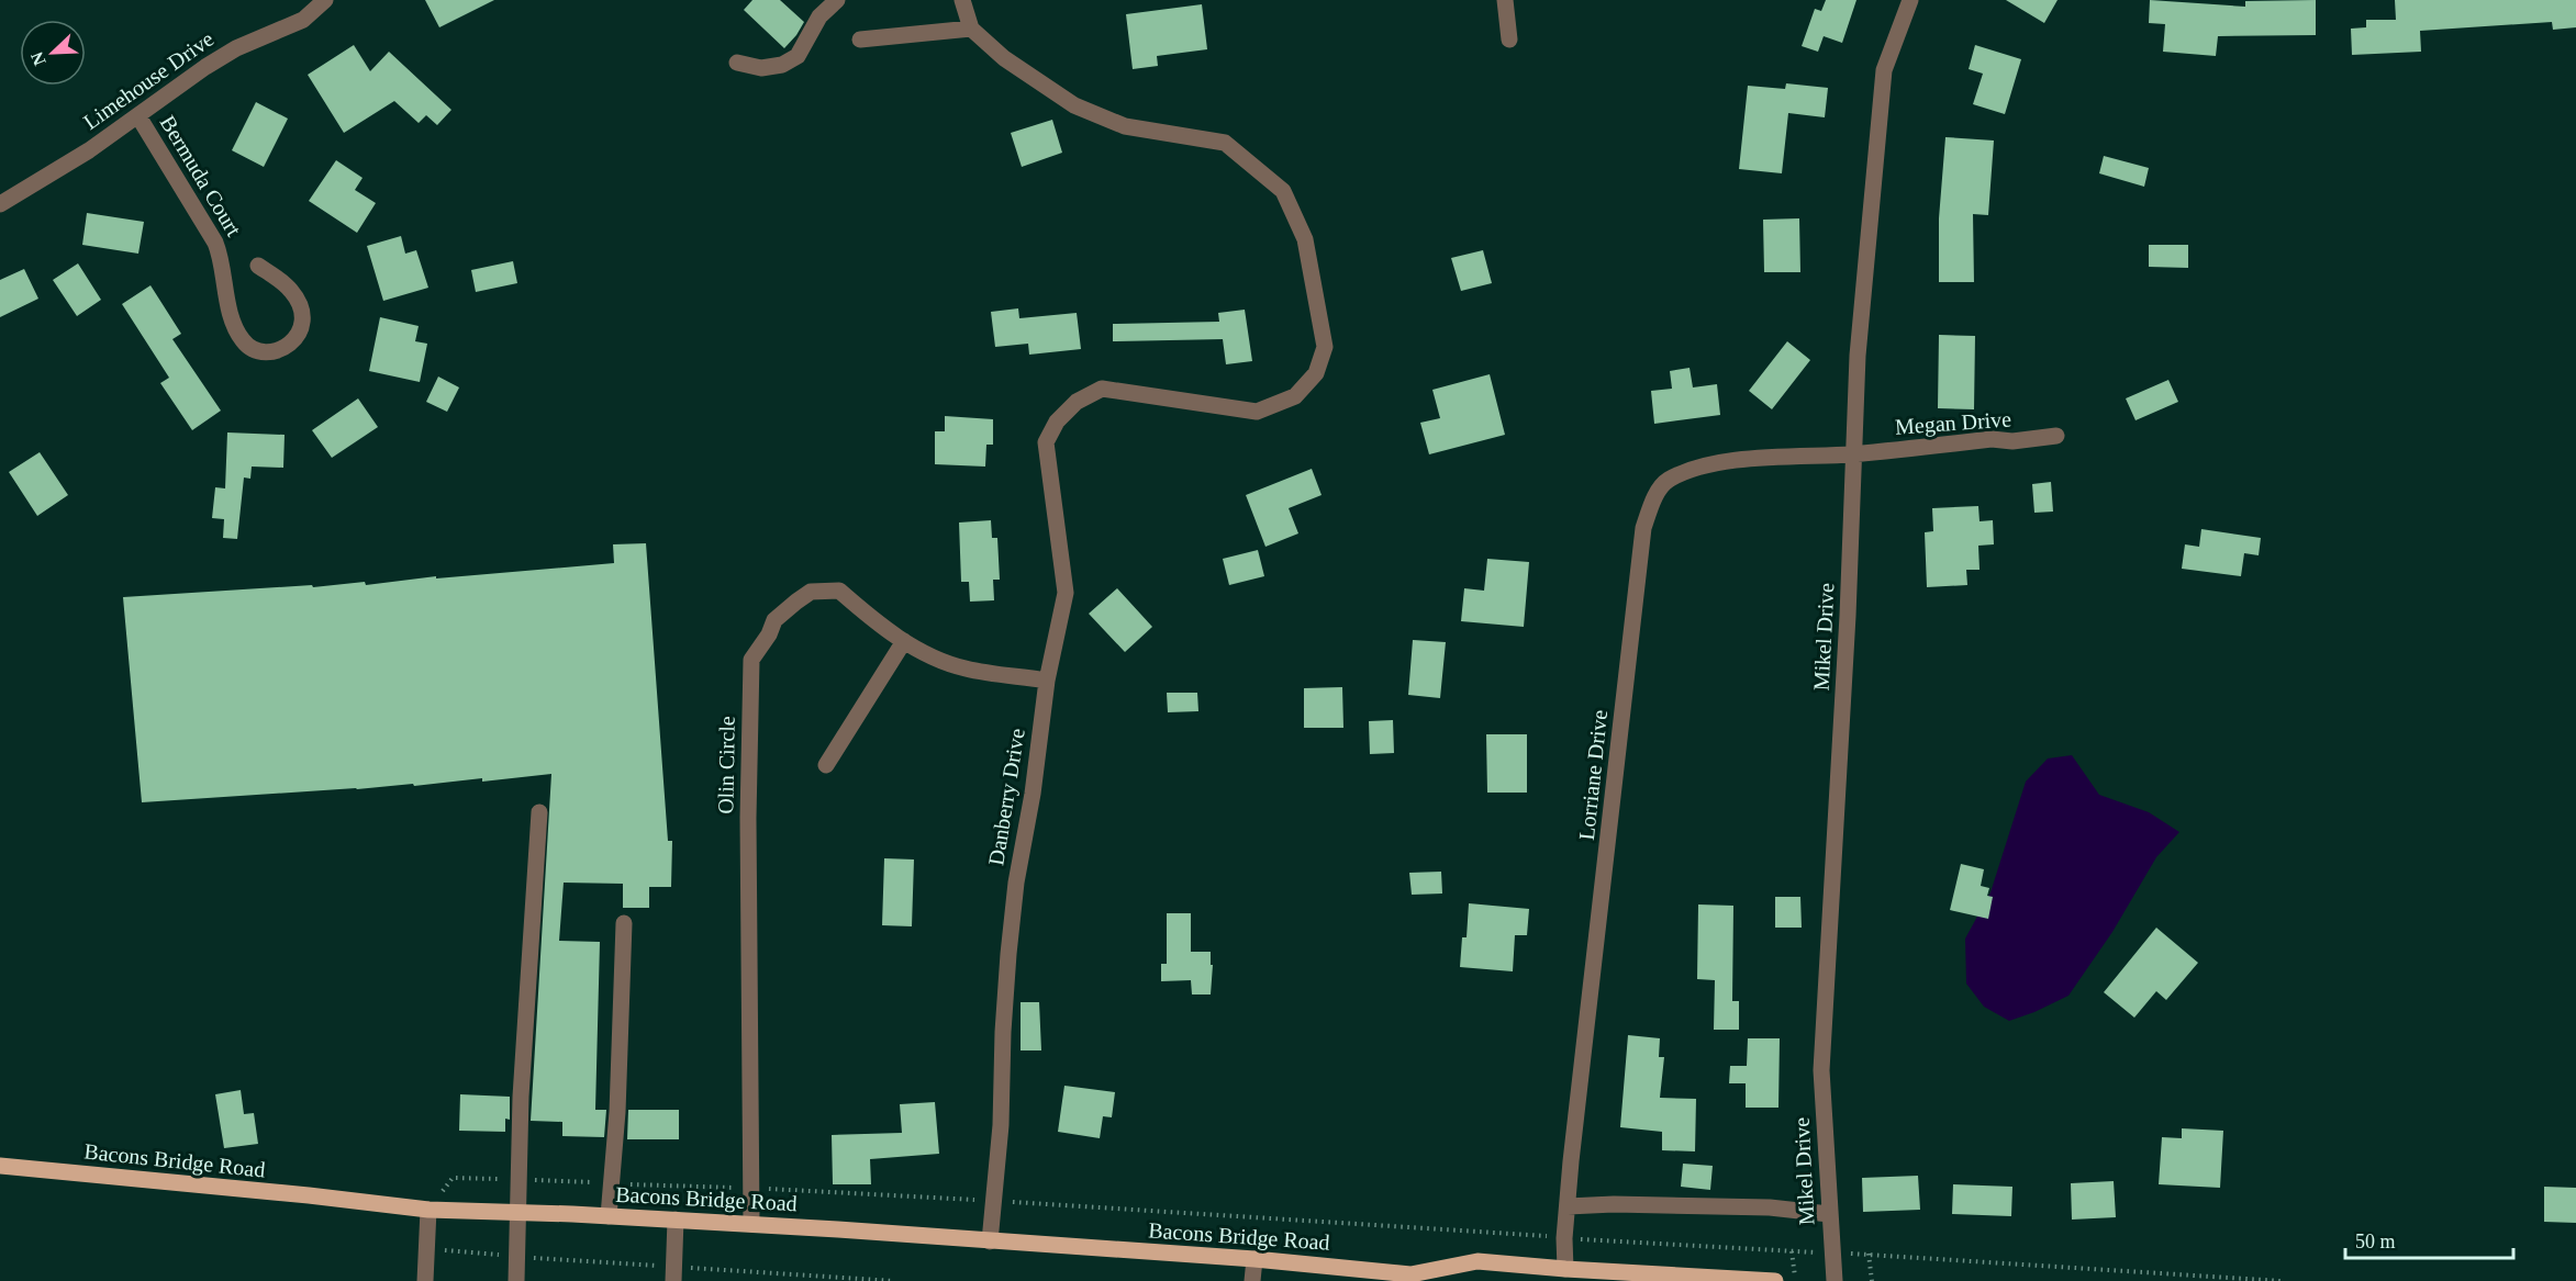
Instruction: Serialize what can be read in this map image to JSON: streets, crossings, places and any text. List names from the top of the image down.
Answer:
{
  "streets": {
    "main road": ["Bacons Bridge Road"],
    "street": [
      "Limehouse Drive",
      "Bermuda Court",
      "Megan Drive",
      "Mikel Drive",
      "Olin Circle",
      "Lorriane Drive",
      "Danberry Drive"
    ]
  },
  "crossings": [
    ["Limehouse Drive", "Bermuda Court"],
    ["Megan Drive", "Mikel Drive"],
    ["Megan Drive", "Lorriane Drive"],
    ["Mikel Drive", "Lorriane Drive"],
    ["Olin Circle", "Danberry Drive"],
    ["Olin Circle", "Bacons Bridge Road"],
    ["Lorriane Drive", "Bacons Bridge Road"],
    ["Danberry Drive", "Bacons Bridge Road"]
  ],
  "scale_bar": "50 m",
  "north": "bottom left"
}
